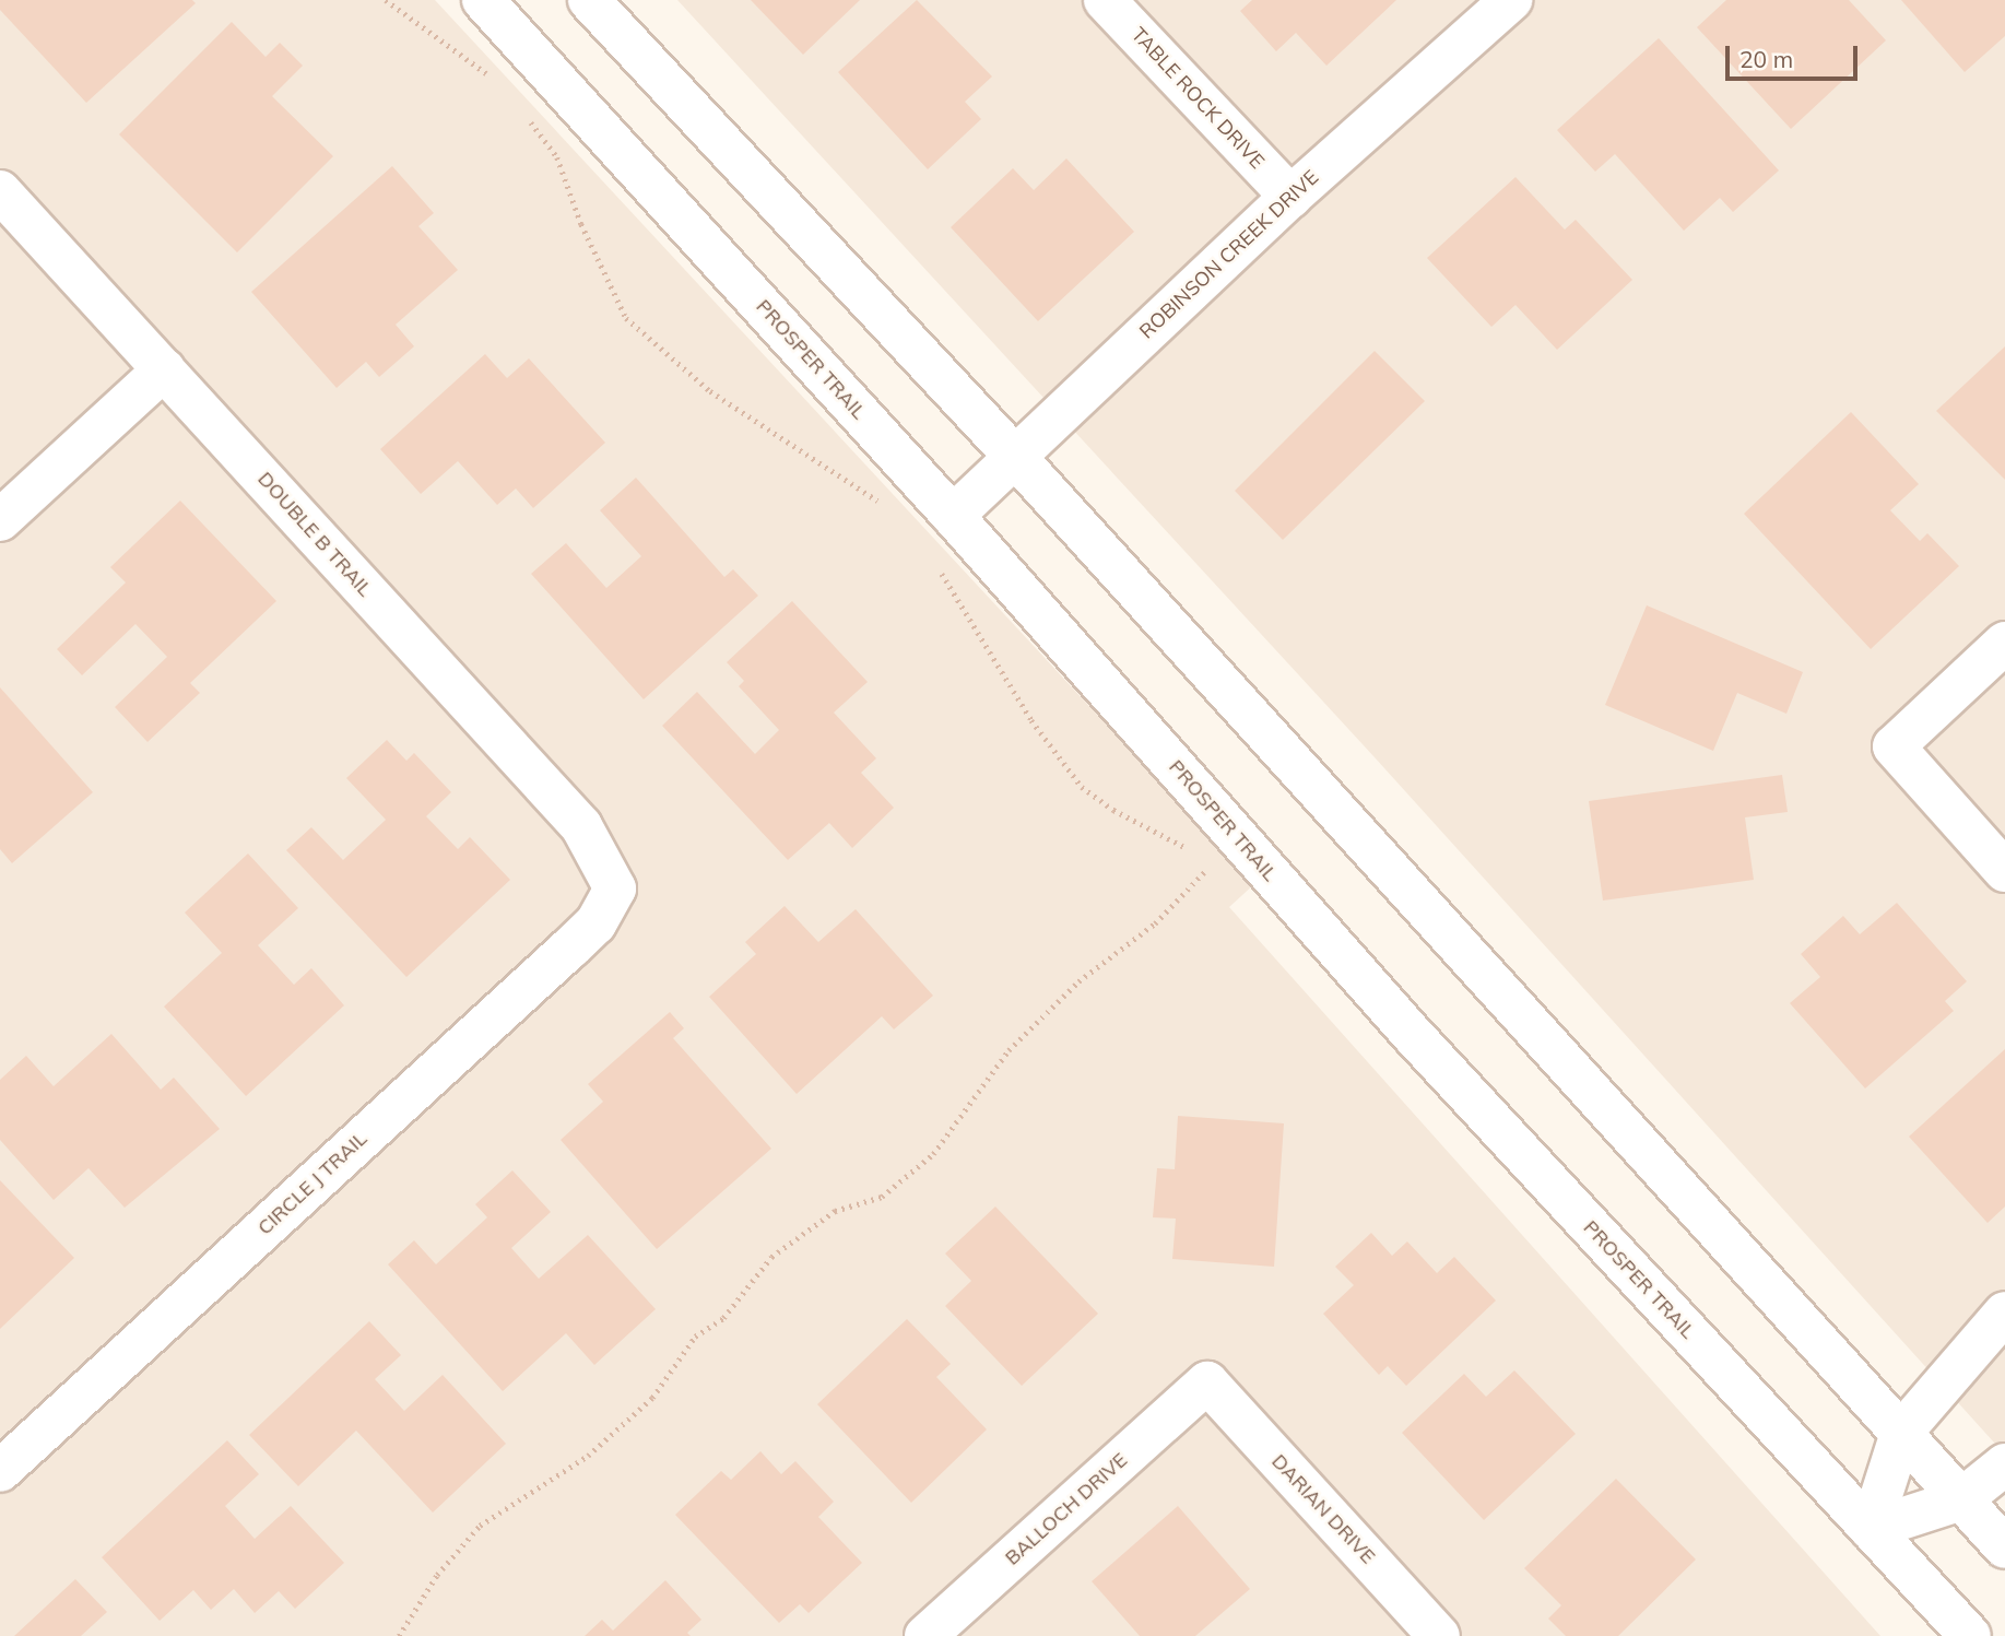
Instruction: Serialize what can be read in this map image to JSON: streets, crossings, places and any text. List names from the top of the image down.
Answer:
{
  "streets": {
    "street": [
      "TABLE ROCK DRIVE",
      "ROBINSON CREEK DRIVE",
      "PROSPER TRAIL",
      "DOUBLE B TRAIL",
      "CIRCLE J TRAIL",
      "BALLOCH DRIVE",
      "DARIAN DRIVE"
    ]
  },
  "crossings": [
    ["TABLE ROCK DRIVE", "ROBINSON CREEK DRIVE"],
    ["ROBINSON CREEK DRIVE", "PROSPER TRAIL"],
    ["DOUBLE B TRAIL", "CIRCLE J TRAIL"],
    ["BALLOCH DRIVE", "DARIAN DRIVE"]
  ],
  "scale_bar": "20 m"
}
